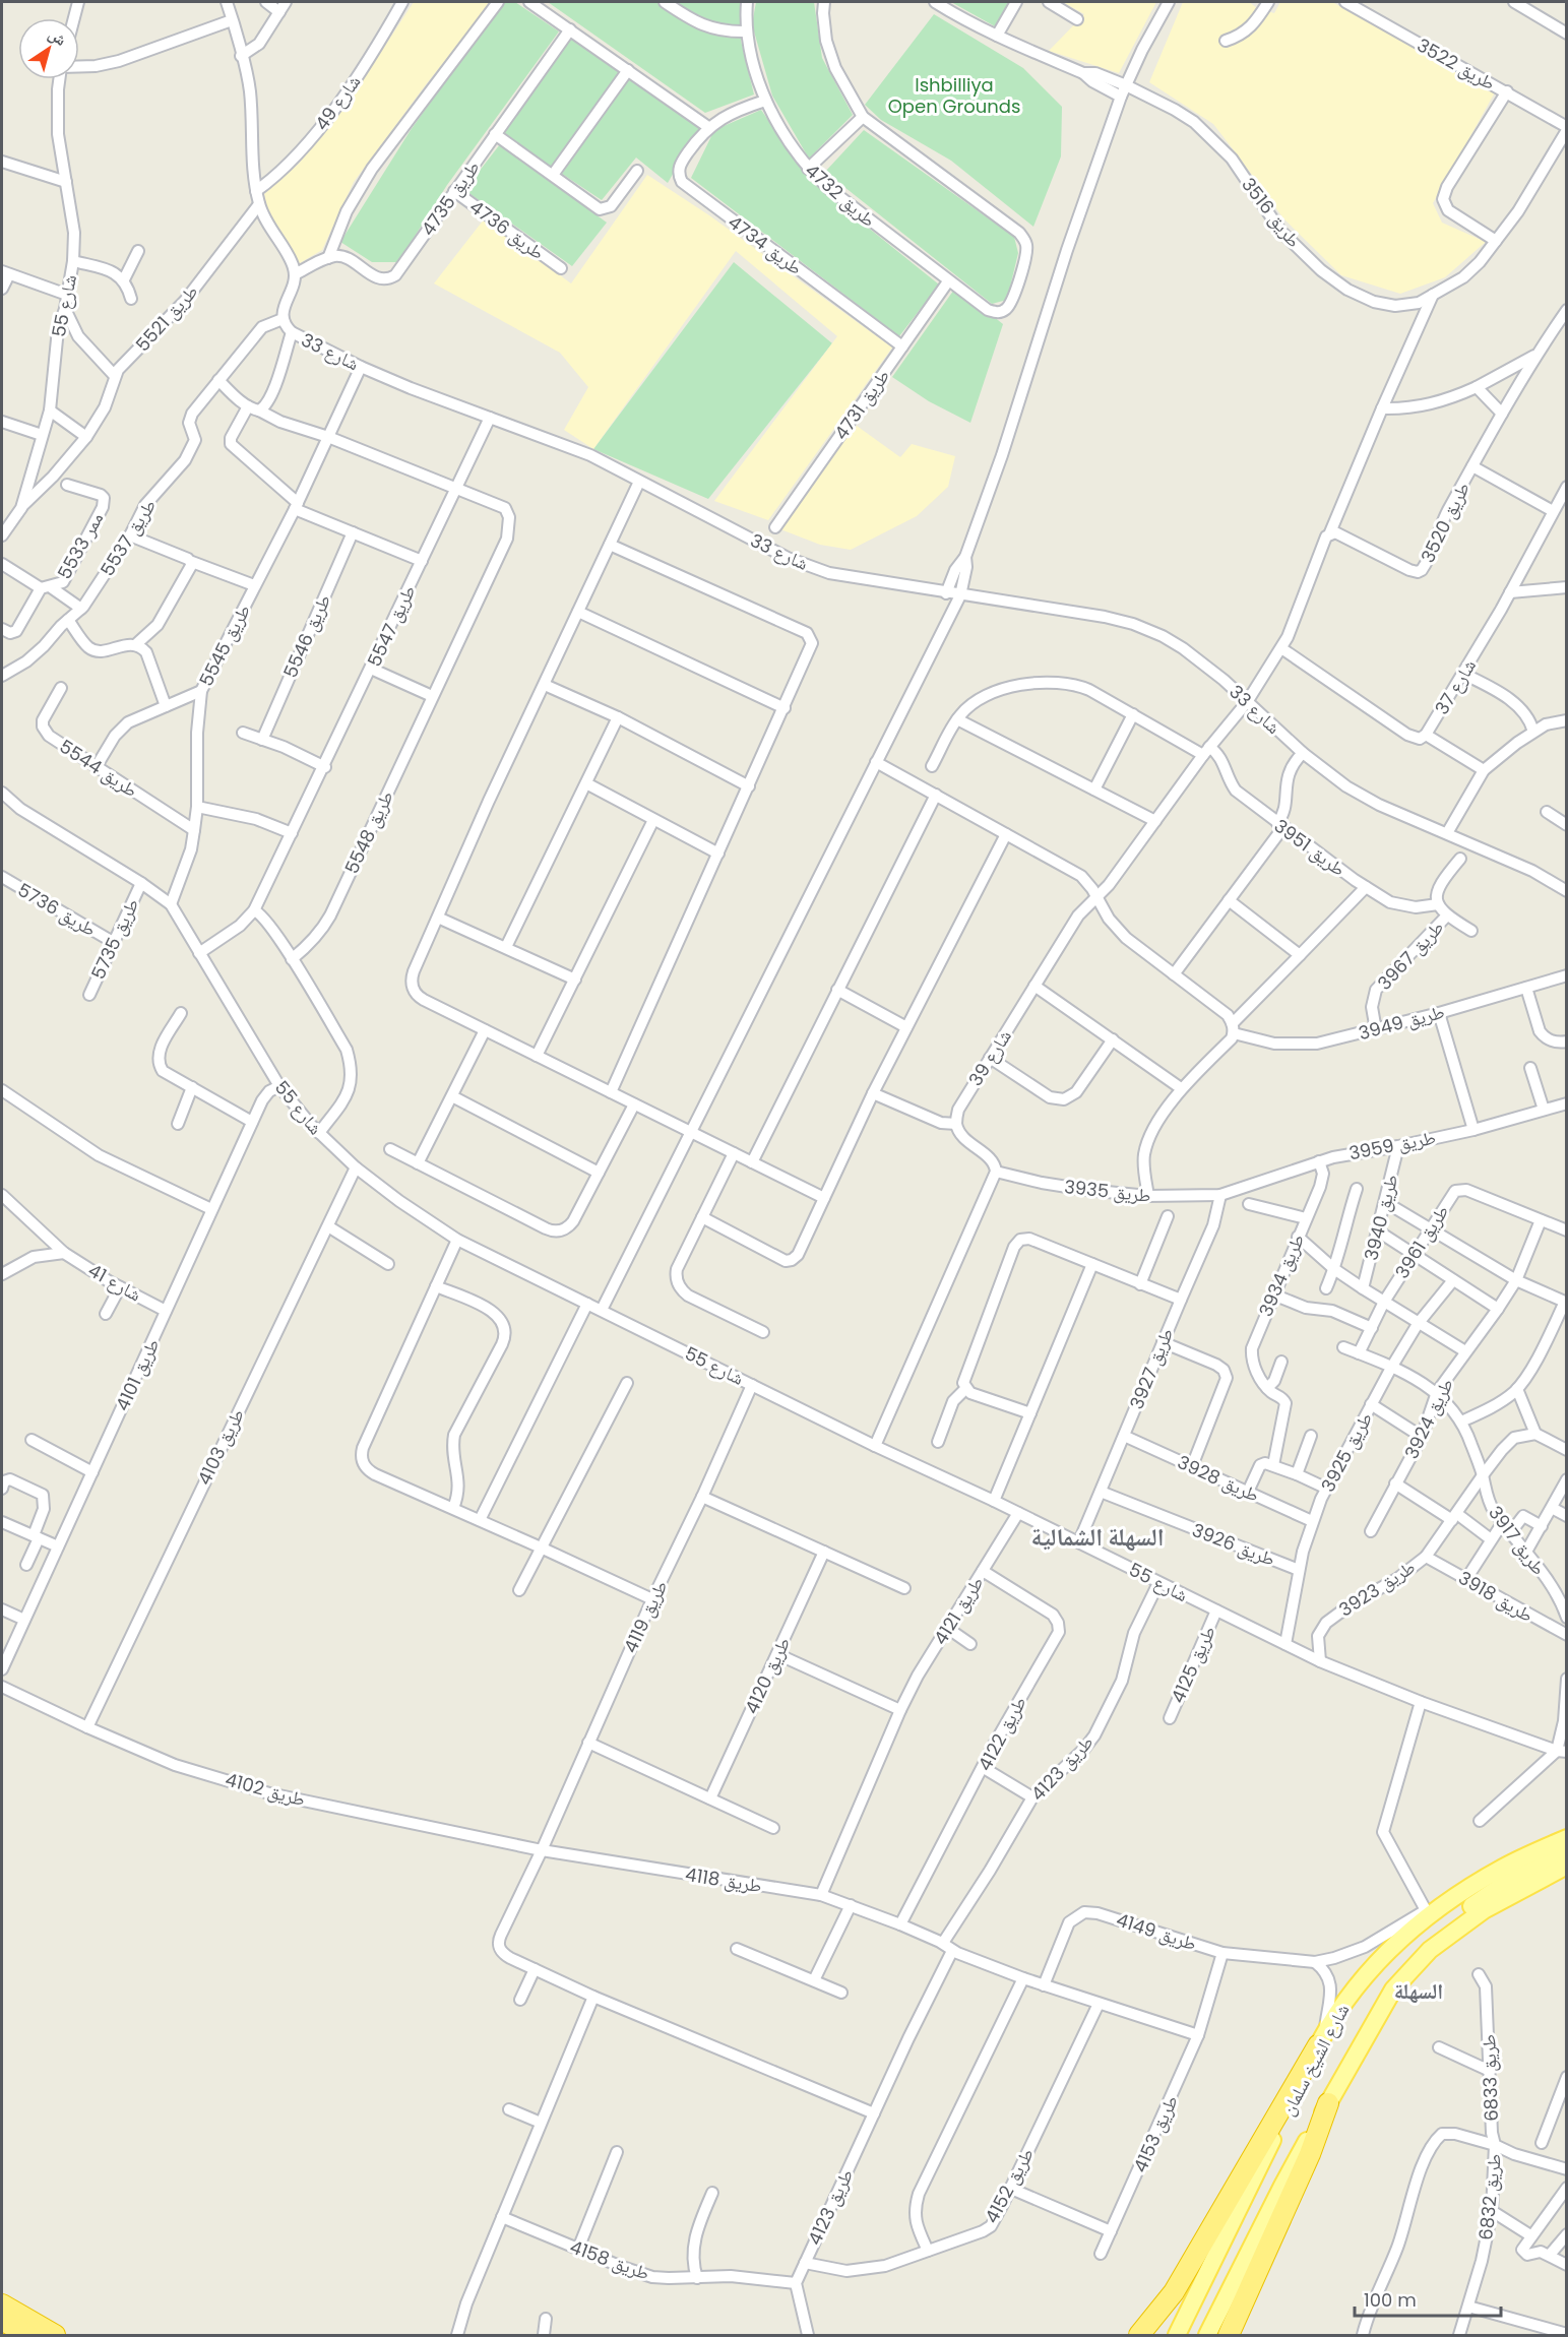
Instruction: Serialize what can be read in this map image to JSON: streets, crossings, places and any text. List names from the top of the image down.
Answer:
{
  "streets": {
    "main road": ["شارع الشيخ سلمان"],
    "street": [
      "طريق 3522",
      "شارع 49",
      "طريق 4732",
      "طريق 4735",
      "طريق 3516",
      "طريق 4736",
      "طريق 4734",
      "شارع 55",
      "طريق 5521",
      "شارع 33",
      "طريق 4731",
      "طريق 3520",
      "طريق 5537",
      "ممر 5533",
      "طريق 5547",
      "طريق 5546",
      "طريق 5545",
      "شارع 37",
      "طريق 5544",
      "طريق 5548",
      "طريق 3951",
      "طريق 5736",
      "طريق 5735",
      "طريق 3967",
      "طريق 3949",
      "شارع 39",
      "طريق 3959",
      "طريق 3935",
      "طريق 3940",
      "طريق 3961",
      "طريق 3934",
      "شارع 41",
      "طريق 3927",
      "طريق 4101",
      "طريق 3924",
      "طريق 4103",
      "طريق 3925",
      "طريق 3928",
      "طريق 3917",
      "طريق 3926",
      "طريق 3923",
      "طريق 3918",
      "طريق 4121",
      "طريق 4119",
      "طريق 4125",
      "طريق 4120",
      "طريق 4122",
      "طريق 4123",
      "طريق 4102",
      "طريق 4118",
      "طريق 4149",
      "طريق 6833",
      "طريق 4153",
      "طريق 4152",
      "طريق 6832",
      "طريق 4158"
    ]
  },
  "crossings": [
    ["طريق 3522", "طريق 3516"],
    ["طريق 4732", "طريق 4734"],
    ["طريق 4732", "طريق 4731"],
    ["طريق 4735", "طريق 4736"],
    ["طريق 4734", "طريق 4731"],
    ["شارع 55", "طريق 5521"],
    ["شارع 55", "طريق 5547"],
    ["شارع 55", "طريق 5545"],
    ["شارع 55", "طريق 5735"],
    ["شارع 55", "طريق 3927"],
    ["شارع 55", "طريق 4101"],
    ["شارع 55", "طريق 4103"],
    ["شارع 55", "طريق 3925"],
    ["شارع 55", "طريق 3923"],
    ["شارع 55", "طريق 4121"],
    ["شارع 55", "طريق 4119"],
    ["شارع 55", "طريق 4125"],
    ["شارع 55", "طريق 4123"],
    ["شارع 33", "طريق 5537"],
    ["شارع 33", "طريق 5547"],
    ["شارع 33", "طريق 5545"],
    ["شارع 33", "شارع 39"],
    ["طريق 5547", "طريق 5548"],
    ["طريق 5545", "طريق 5544"],
    ["شارع 37", "شارع 39"],
    ["طريق 3951", "شارع 39"],
    ["طريق 5736", "طريق 5735"],
    ["طريق 3967", "طريق 3949"],
    ["طريق 3949", "شارع 39"],
    ["طريق 3959", "طريق 3935"],
    ["طريق 3959", "طريق 3940"],
    ["طريق 3959", "طريق 3934"],
    ["طريق 3959", "طريق 3927"],
    ["طريق 3935", "طريق 3927"],
    ["طريق 3940", "طريق 3961"],
    ["طريق 3940", "طريق 3934"],
    ["طريق 3940", "طريق 3924"],
    ["طريق 3940", "طريق 3925"],
    ["طريق 3961", "طريق 3924"],
    ["طريق 3961", "طريق 3917"],
    ["شارع 41", "طريق 4101"],
    ["طريق 3927", "طريق 3928"],
    ["طريق 3927", "طريق 3926"],
    ["طريق 3924", "طريق 3917"],
    ["طريق 4103", "طريق 4102"],
    ["طريق 3925", "طريق 3928"],
    ["طريق 3925", "طريق 3917"],
    ["طريق 3925", "طريق 3926"],
    ["طريق 3917", "طريق 3923"],
    ["طريق 3923", "طريق 3918"],
    ["طريق 4121", "طريق 4122"],
    ["طريق 4121", "طريق 4118"],
    ["طريق 4119", "طريق 4102"],
    ["طريق 4119", "طريق 4118"],
    ["طريق 4122", "طريق 4118"],
    ["طريق 4123", "طريق 4152"],
    ["طريق 4123", "طريق 4158"],
    ["طريق 4102", "طريق 4118"],
    ["طريق 4149", "شارع الشيخ سلمان"],
    ["طريق 4149", "طريق 4153"],
    ["طريق 6833", "طريق 6832"]
  ],
  "districts": ["السهلة الشمالية", "السهلة"],
  "parks": ["Ishbilliya Open Grounds"],
  "scale_bar": "100 m",
  "north": "top right"
}
